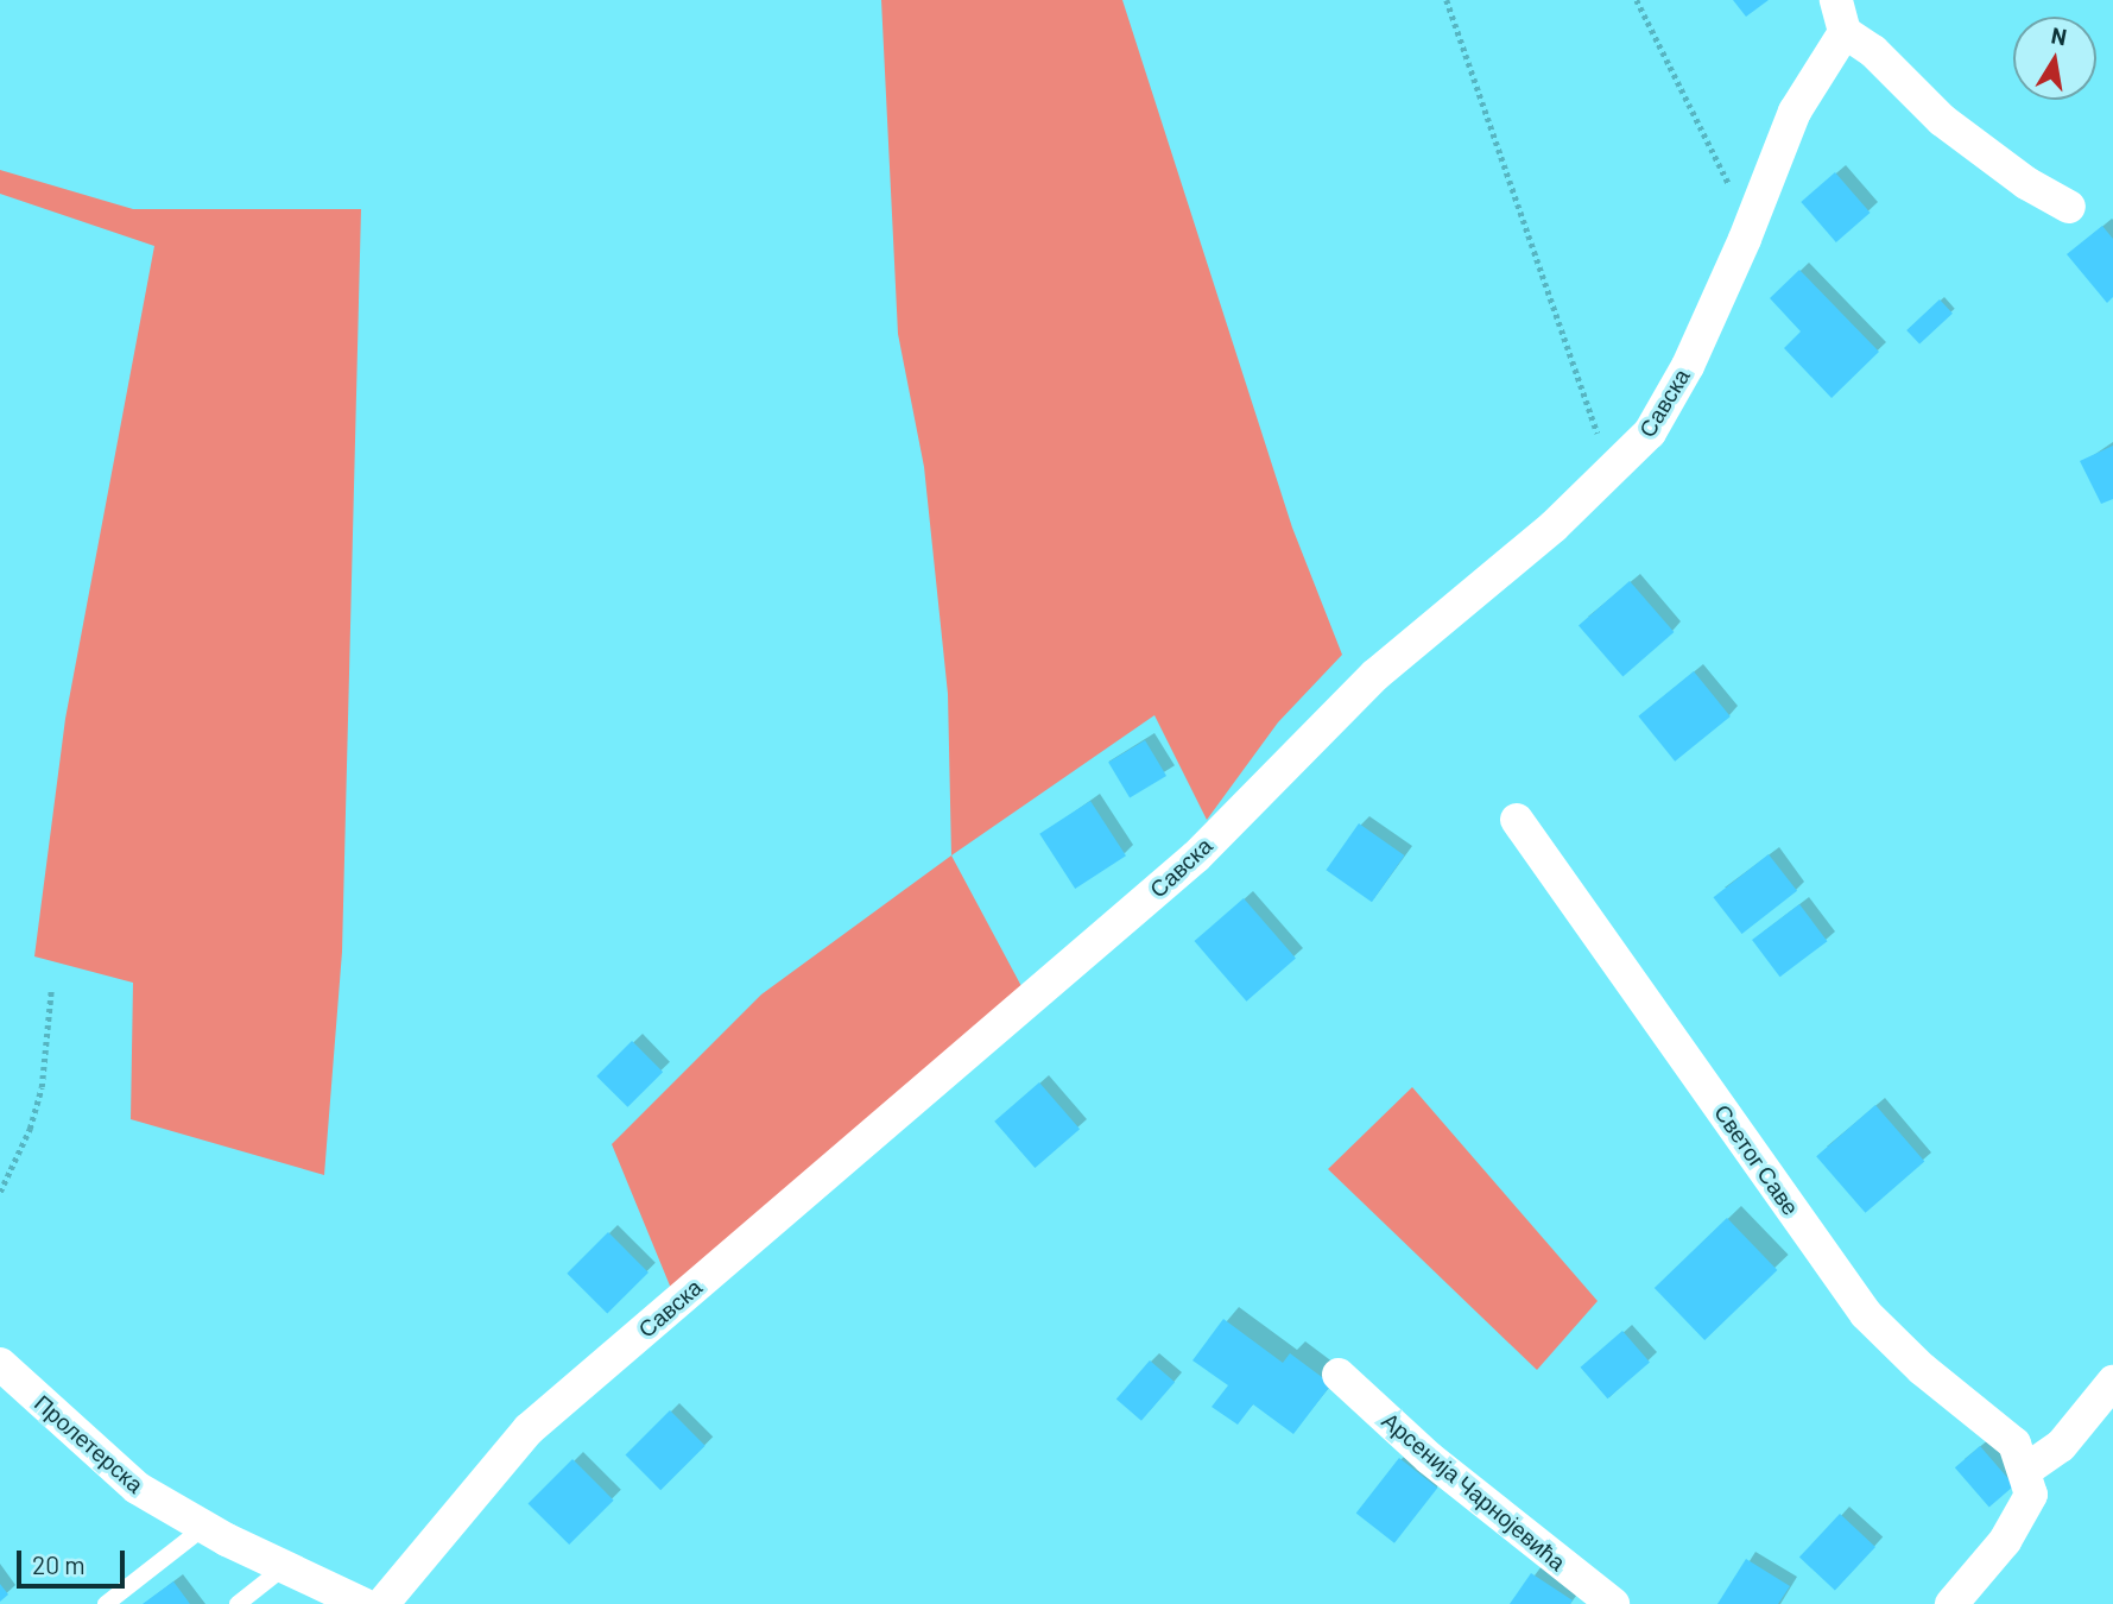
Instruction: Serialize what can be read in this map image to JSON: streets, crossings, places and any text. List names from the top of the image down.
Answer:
{
  "streets": {
    "street": [
      "Савска",
      "Светог Саве",
      "Пролетерска",
      "Арсенија Чарнојевића"
    ]
  },
  "scale_bar": "20 m",
  "north": "top"
}
